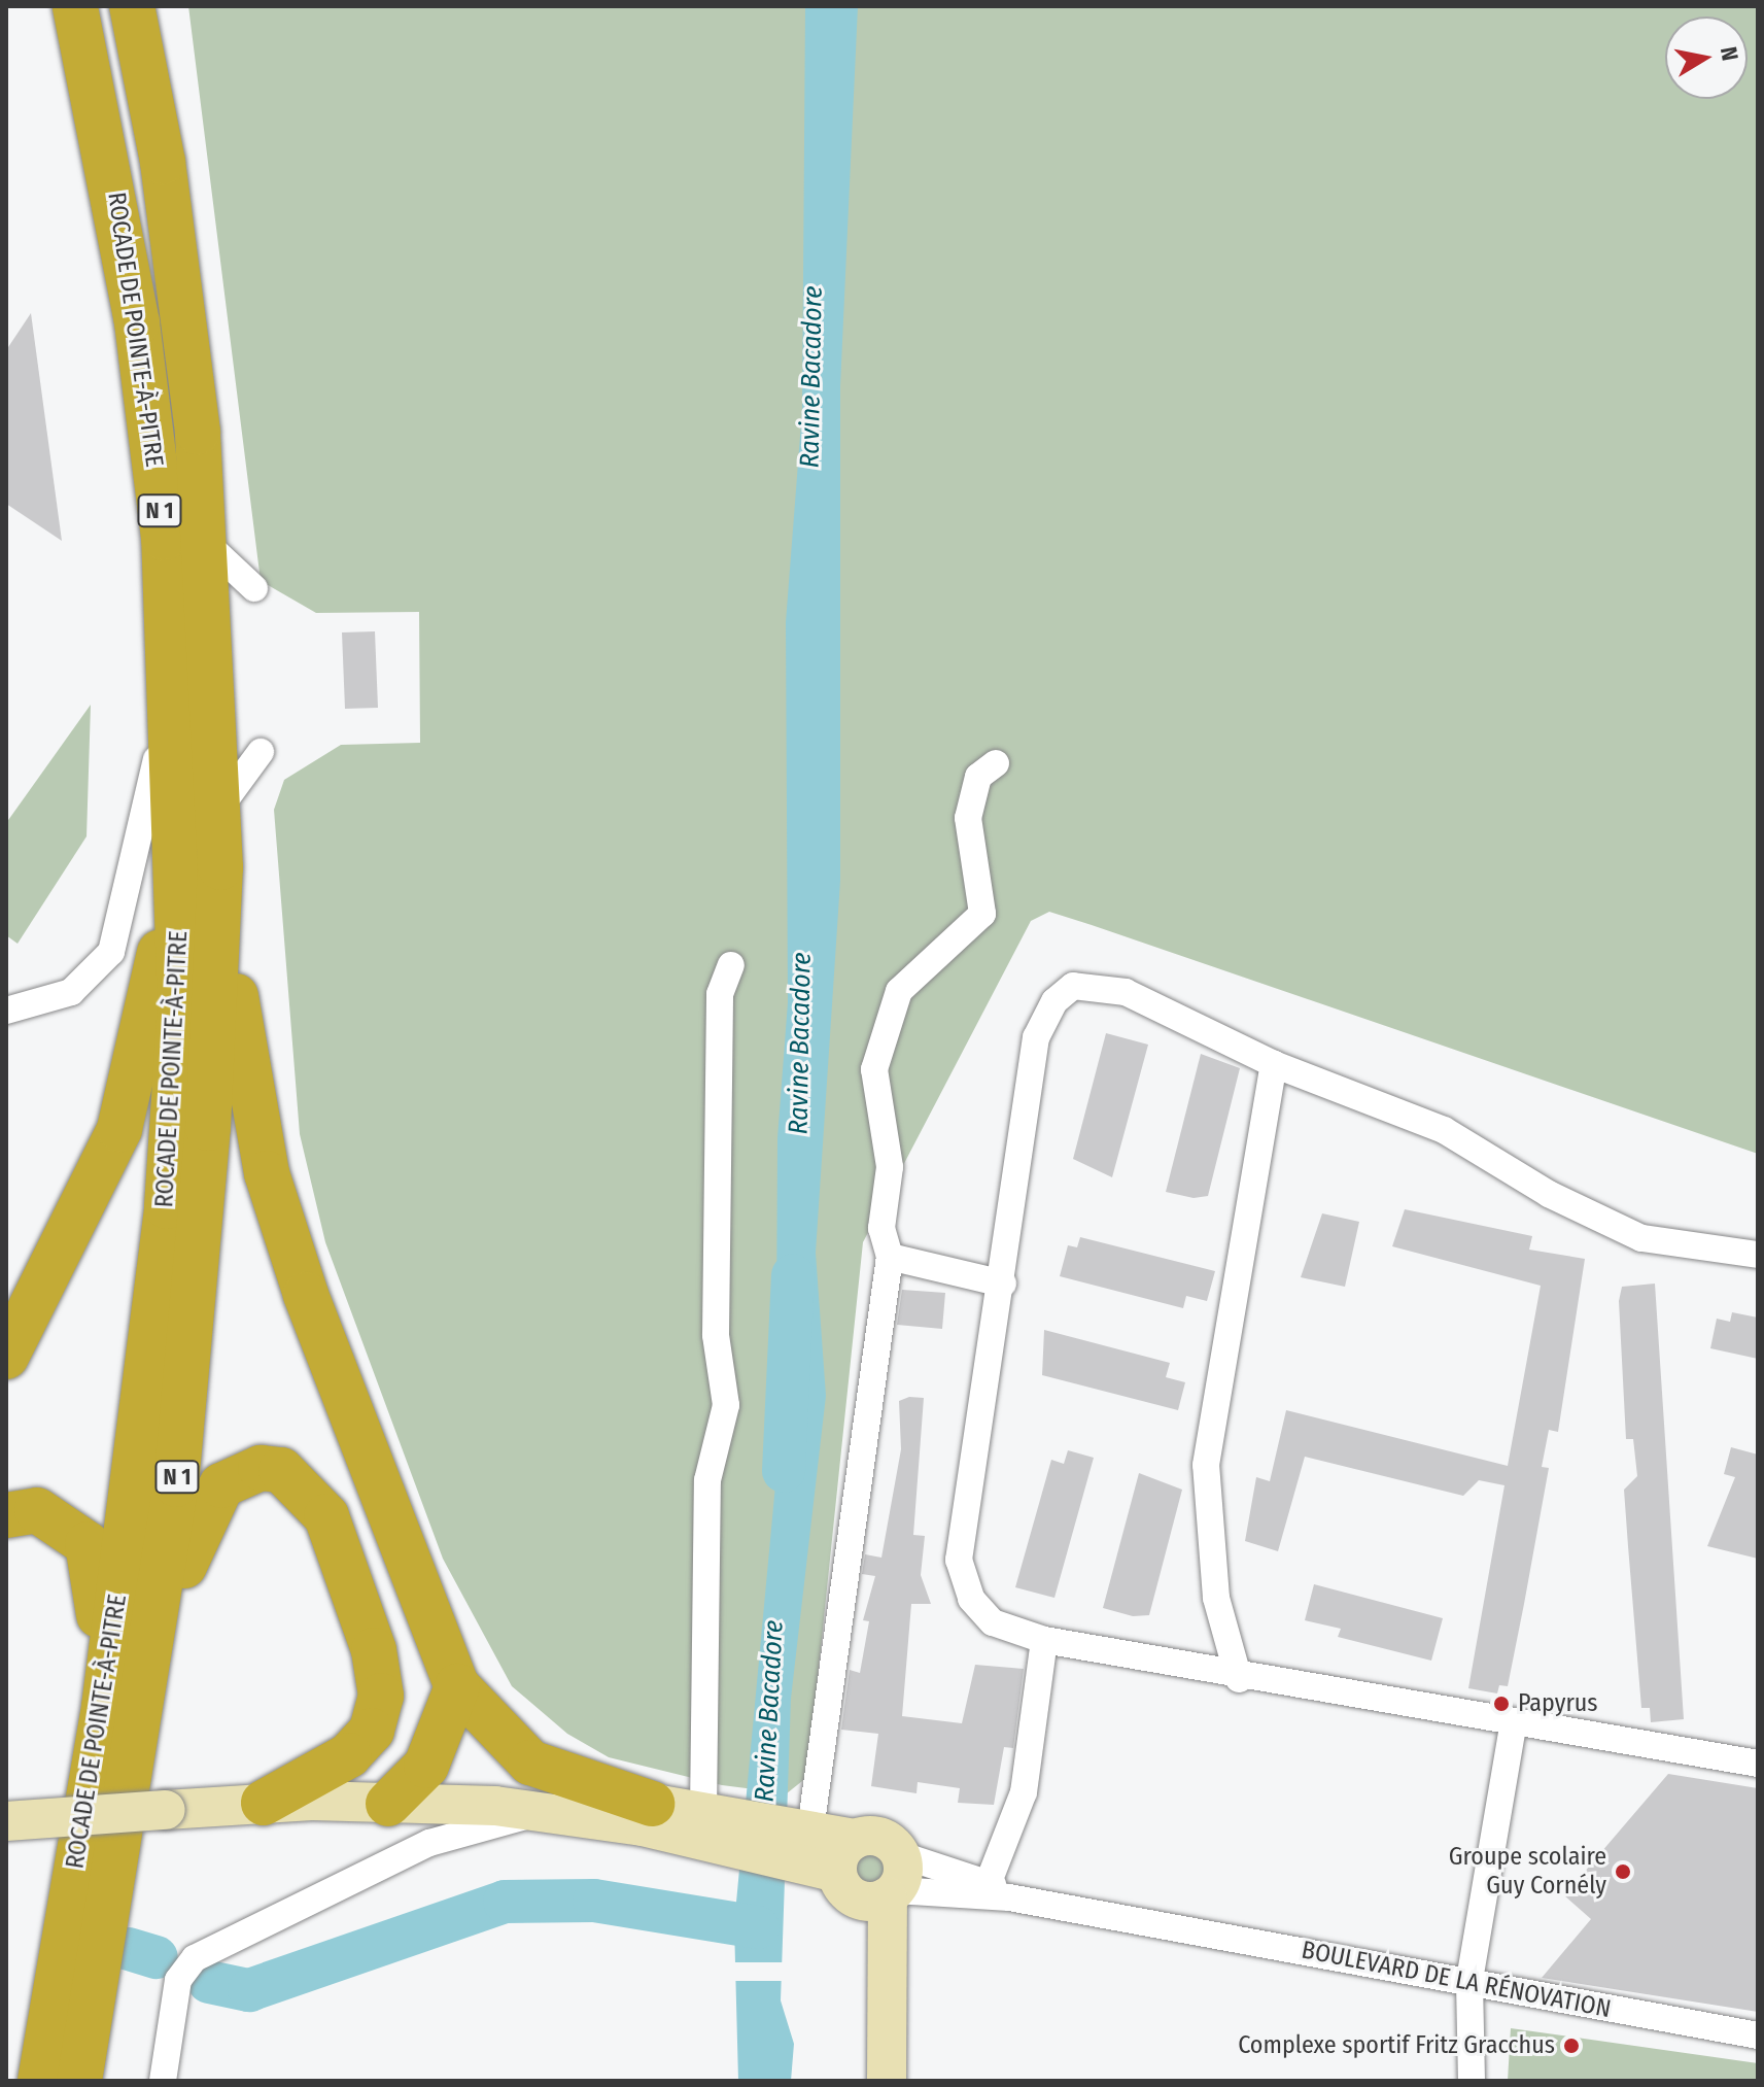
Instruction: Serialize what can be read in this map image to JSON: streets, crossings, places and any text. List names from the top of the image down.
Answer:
{
  "streets": {
    "highway": ["ROCADE DE POINTE-À-PITRE", "N 1"],
    "main road": ["BOULEVARD DE LA RÉNOVATION"]
  },
  "water": ["Ravine Bacadore"],
  "places": ["Papyrus", "Groupe scolaire Guy Cornély", "Complexe sportif Fritz Gracchus"],
  "north": "right"
}
